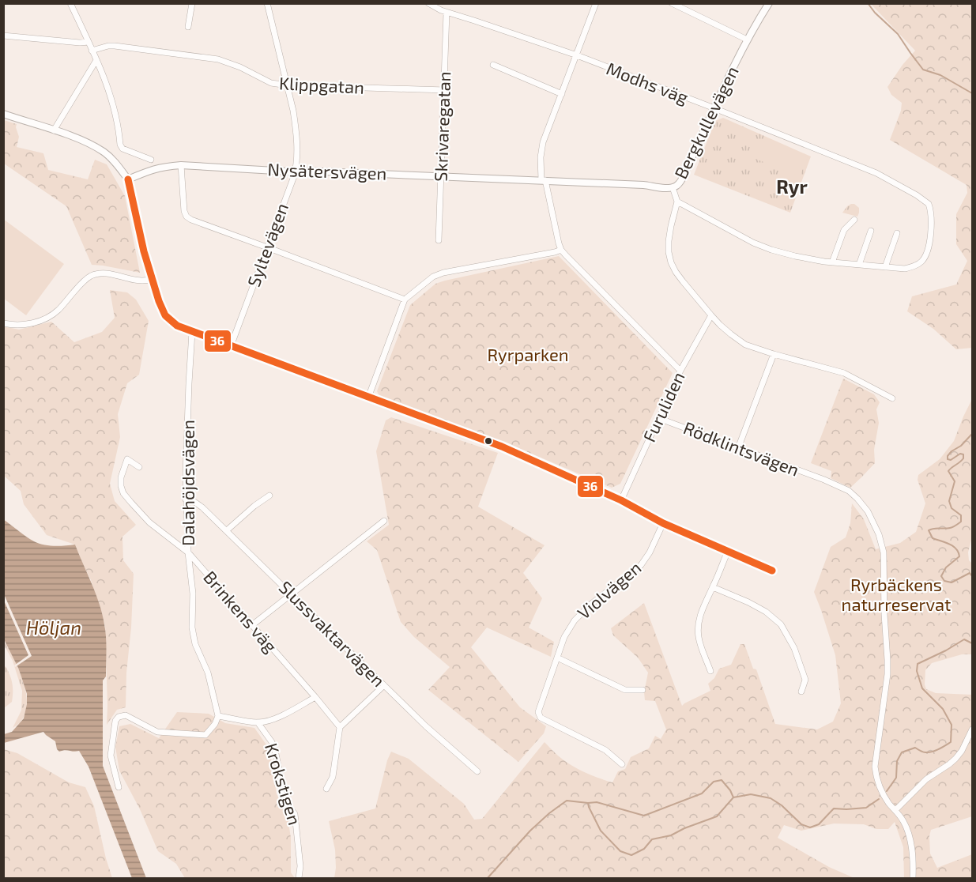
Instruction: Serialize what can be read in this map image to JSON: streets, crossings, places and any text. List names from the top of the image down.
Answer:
{
  "streets": {
    "street": [
      "Modhs väg",
      "Klippgatan",
      "Bergkullevägen",
      "Skrivaregatan",
      "Nysätersvägen",
      "Syltevägen",
      "Furuliden",
      "Rödklintsvägen",
      "Dalahöjdsvägen",
      "Violvägen",
      "Brinkens väg",
      "Slussvaktarvägen",
      "Krokstigen"
    ]
  },
  "crossings": [
    ["Modhs väg", "Bergkullevägen"],
    ["Modhs väg", "Skrivaregatan"],
    ["Klippgatan", "Skrivaregatan"],
    ["Klippgatan", "Syltevägen"],
    ["Bergkullevägen", "Nysätersvägen"],
    ["Bergkullevägen", "Furuliden"],
    ["Skrivaregatan", "Nysätersvägen"],
    ["Nysätersvägen", "Syltevägen"],
    ["Furuliden", "Rödklintsvägen"],
    ["Dalahöjdsvägen", "Brinkens väg"],
    ["Dalahöjdsvägen", "Slussvaktarvägen"],
    ["Dalahöjdsvägen", "Krokstigen"],
    ["Brinkens väg", "Krokstigen"]
  ],
  "districts": ["Ryr"],
  "water": ["Höljan"],
  "parks": ["Ryrparken", "Ryrbäckens naturreservat"],
  "lines": ["transit line 36"]
}
